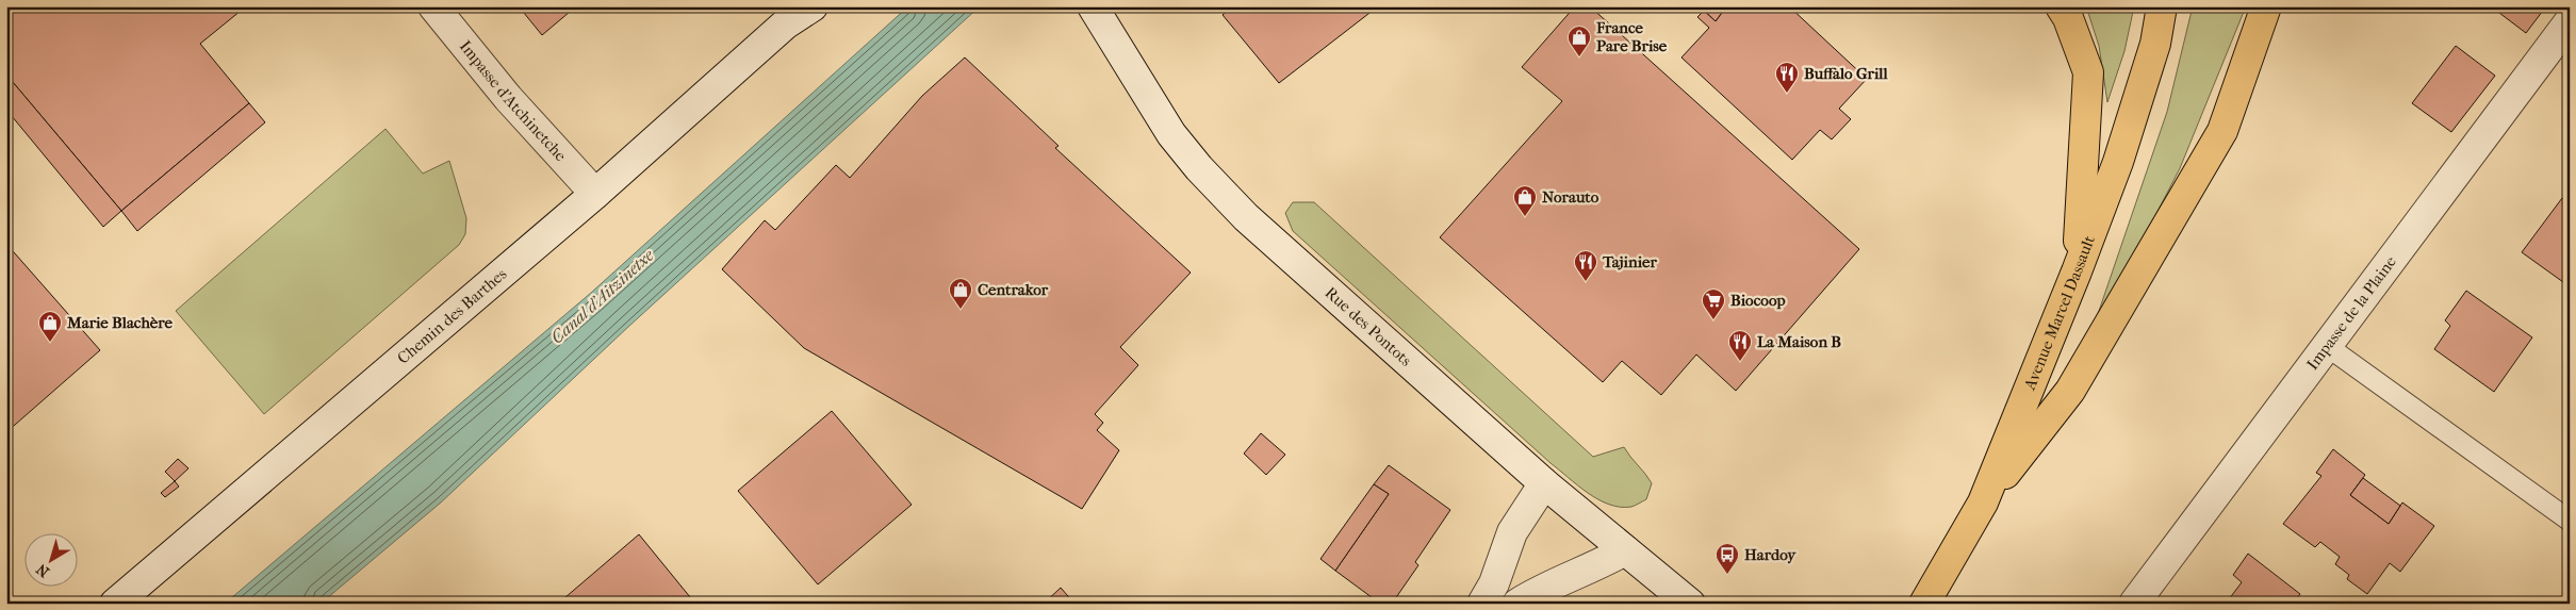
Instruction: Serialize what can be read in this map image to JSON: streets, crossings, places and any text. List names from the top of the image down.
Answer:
{
  "streets": {
    "main road": ["Avenue Marcel Dassault"],
    "street": [
      "Impasse d'Atchinetche",
      "Impasse de la Plaine",
      "Chemin des Barthes",
      "Rue des Pontots"
    ]
  },
  "crossings": [
    ["Impasse d'Atchinetche", "Chemin des Barthes"]
  ],
  "water": ["Canal d'Aitzinetxe"],
  "places": {
    "shop": [
      "France Pare Brise",
      "Norauto",
      "Centrakor",
      "Marie Blachère"
    ],
    "restaurant": ["Buffalo Grill", "Tajinier", "La Maison B"],
    "supermarket": ["Biocoop"],
    "bus stop": ["Hardoy"]
  },
  "north": "bottom left"
}
